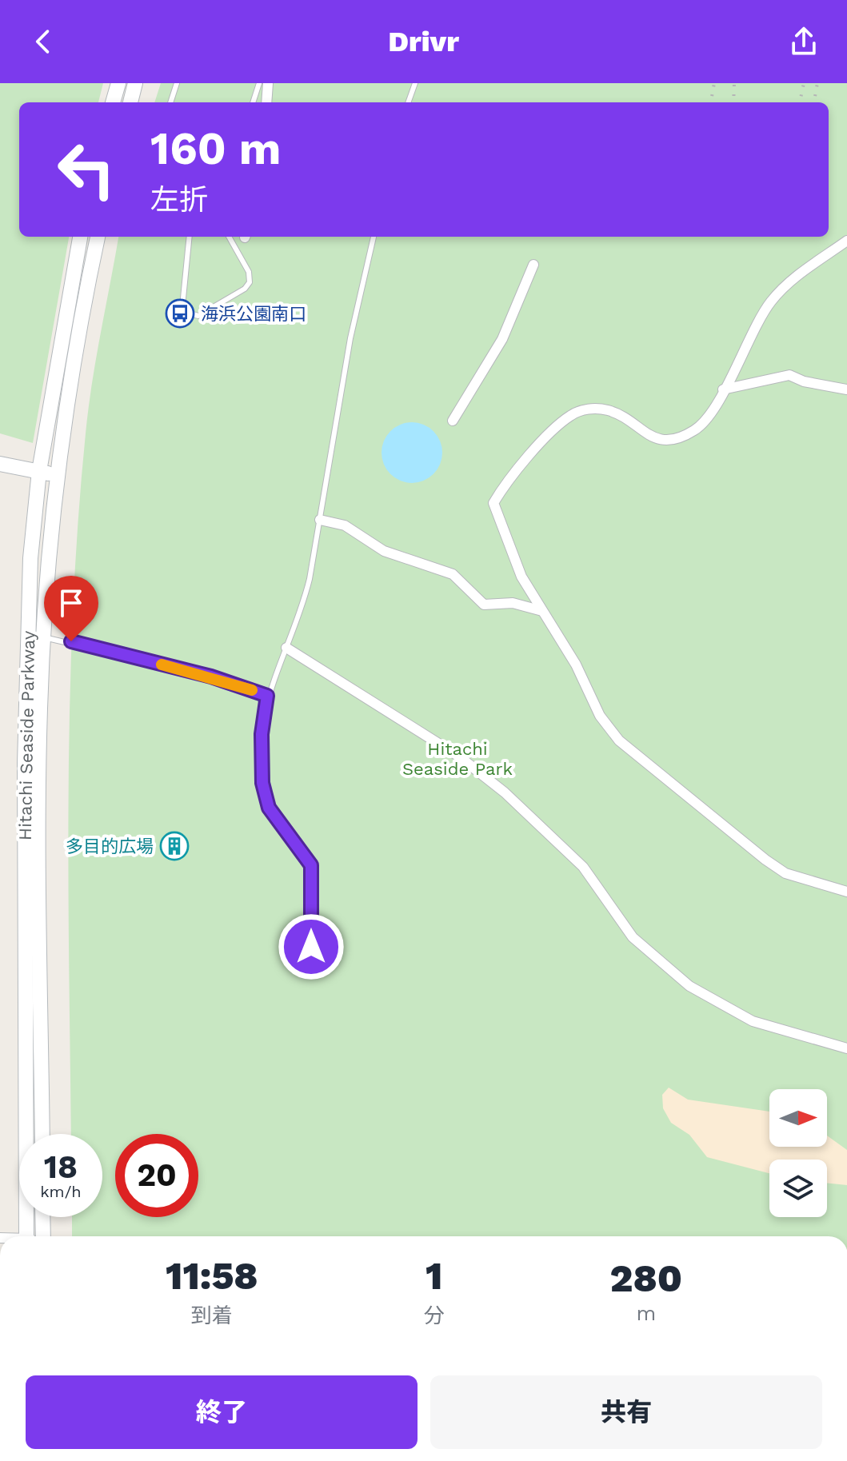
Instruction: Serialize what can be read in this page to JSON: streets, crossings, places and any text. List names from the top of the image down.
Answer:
{
  "streets": {
    "main road": ["Hitachi Seaside Parkway"]
  },
  "parks": ["Hitachi Seaside Park"],
  "places": {
    "bus stop": ["海浜公園南口"],
    "building": ["多目的広場"]
  },
  "north": "right",
  "page": {
    "header": "Drivr",
    "turn": ["160 m", "左折"],
    "speed": "18 km/h",
    "limit": "20",
    "eta": [
      "11:58",
      "到着",
      "1",
      "分",
      "280",
      "m"
    ],
    "buttons": ["終了", "共有"]
  }
}
